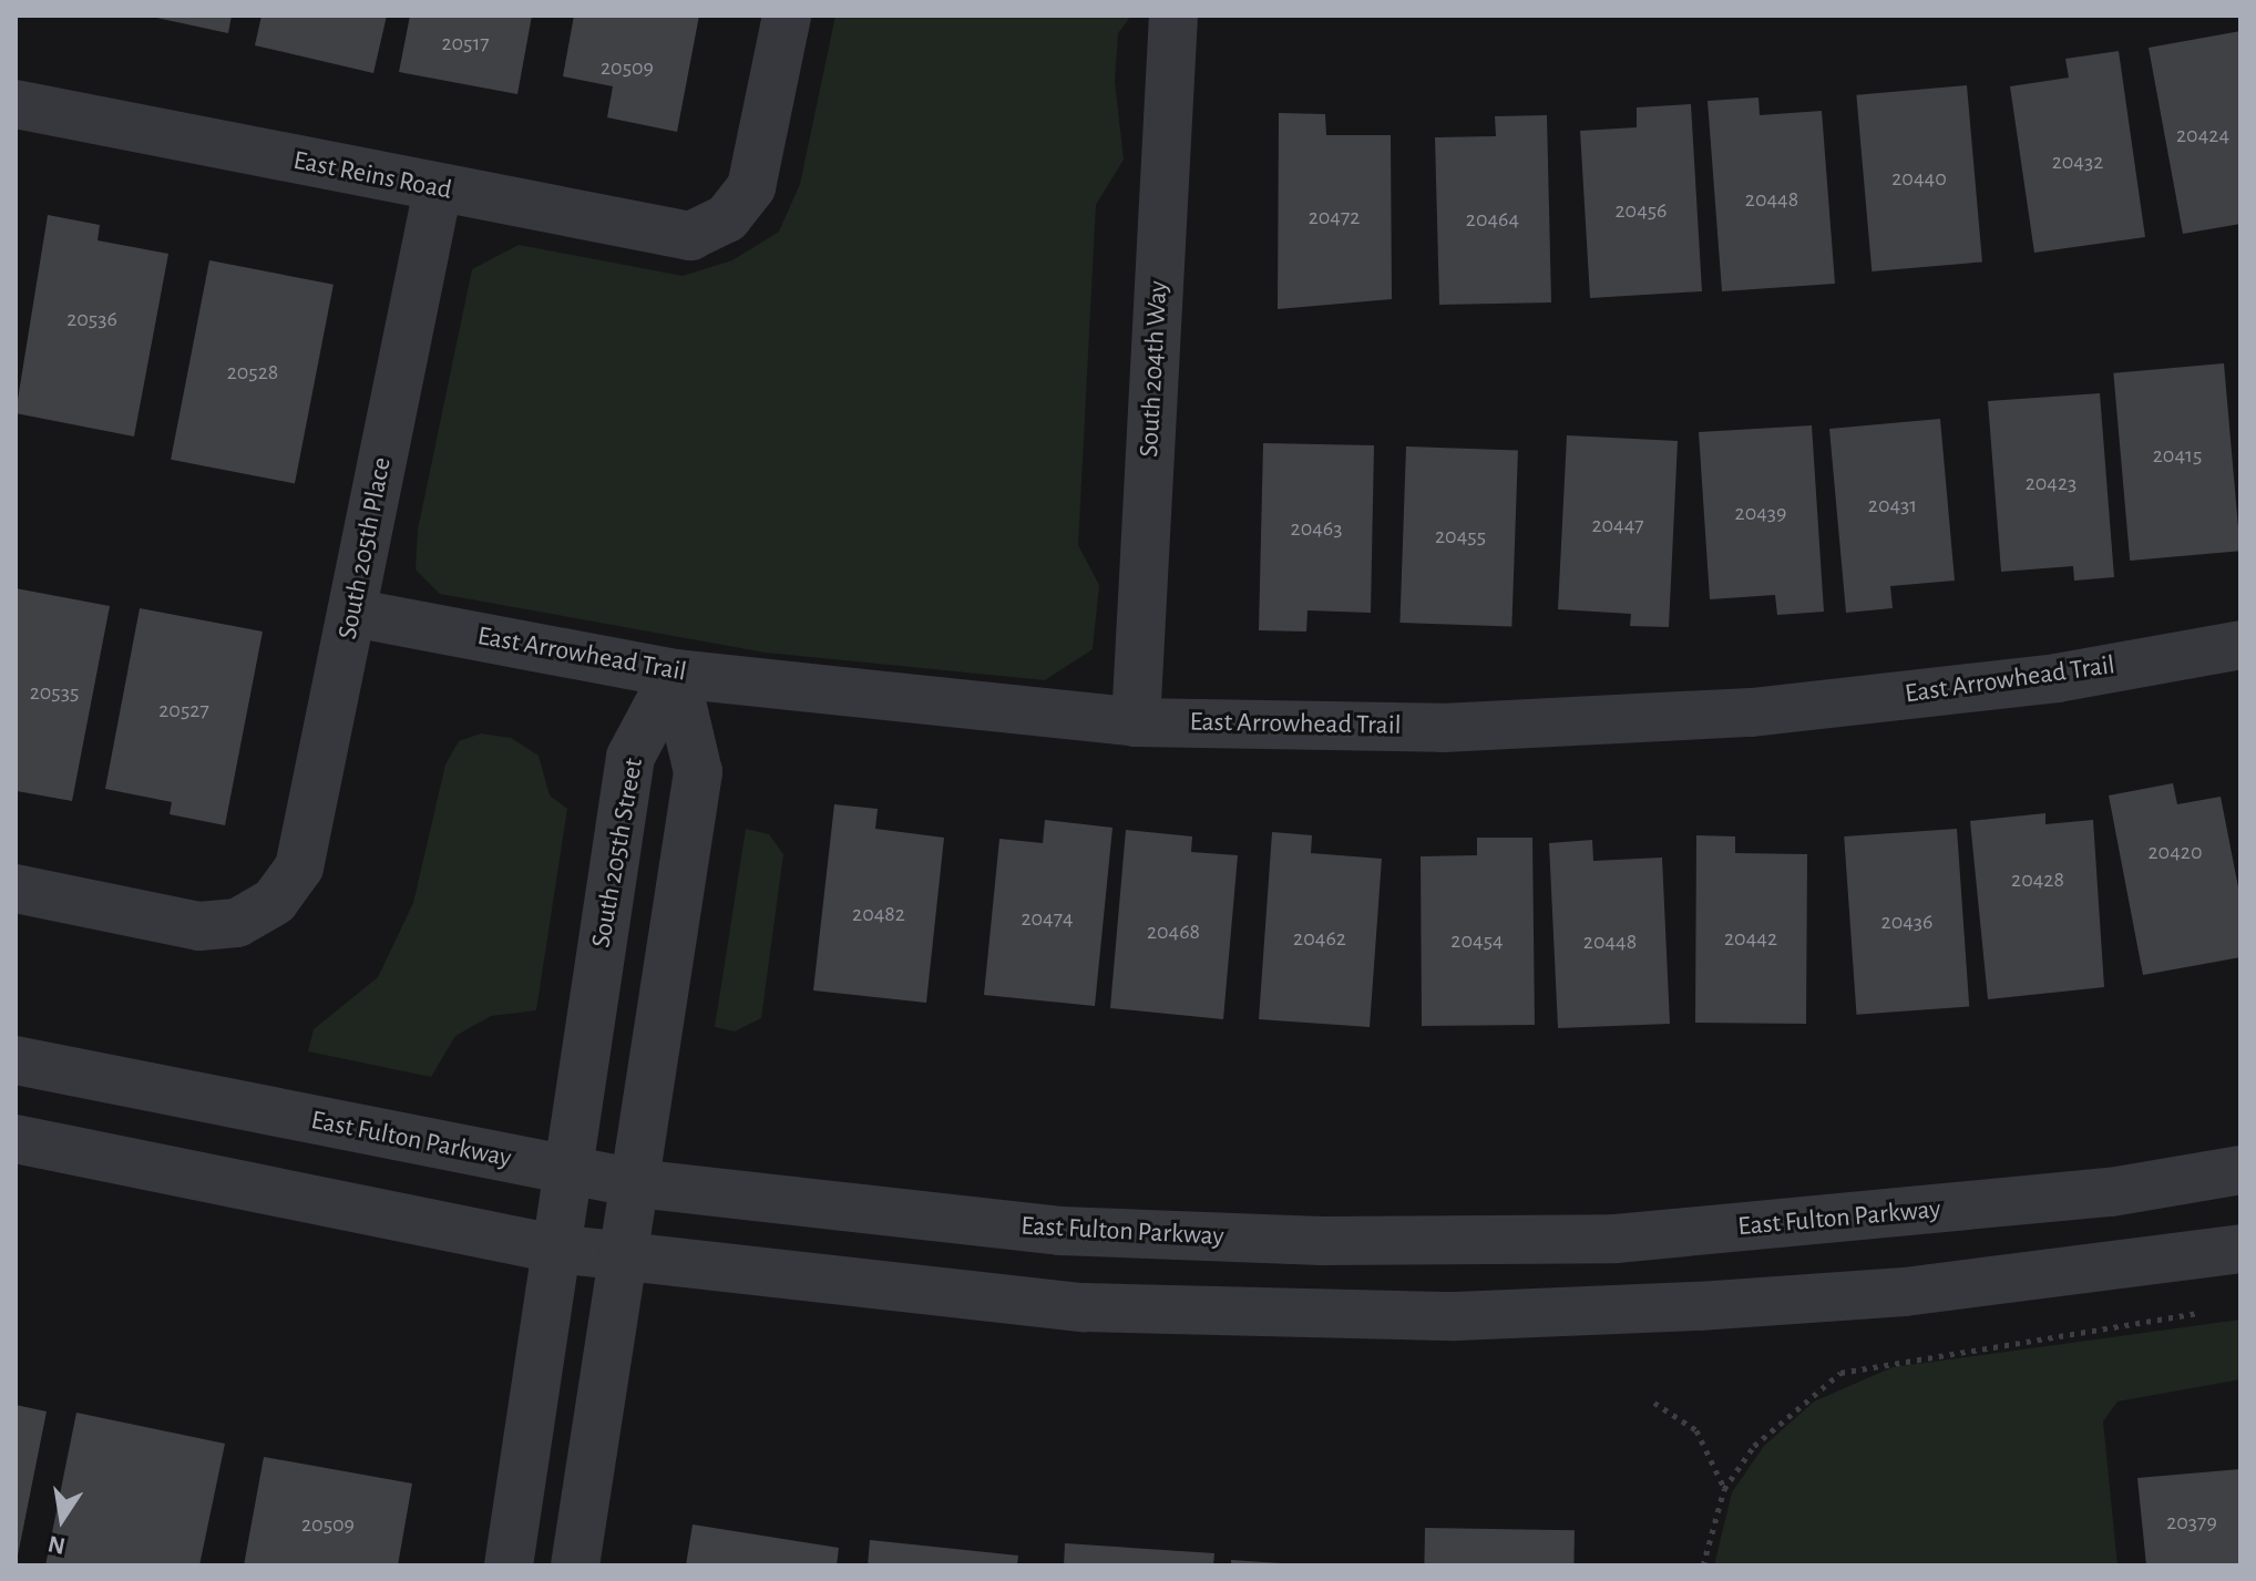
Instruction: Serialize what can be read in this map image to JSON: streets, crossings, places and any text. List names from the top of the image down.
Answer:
{
  "streets": {
    "street": [
      "East Reins Road",
      "South 204th Way",
      "South 205th Place",
      "East Arrowhead Trail",
      "South 205th Street",
      "East Fulton Parkway"
    ]
  },
  "crossings": [
    ["East Reins Road", "South 205th Place"],
    ["South 204th Way", "East Arrowhead Trail"],
    ["South 205th Place", "East Arrowhead Trail"],
    ["East Arrowhead Trail", "South 205th Street"],
    ["South 205th Street", "East Fulton Parkway"]
  ],
  "house_numbers": [
    "20517",
    "20509",
    "20424",
    "20432",
    "20440",
    "20448",
    "20456",
    "20472",
    "20464",
    "20536",
    "20528",
    "20415",
    "20423",
    "20431",
    "20439",
    "20447",
    "20463",
    "20455",
    "20535",
    "20527",
    "20420",
    "20428",
    "20482",
    "20474",
    "20436",
    "20468",
    "20462",
    "20442",
    "20454",
    "20448",
    "20379",
    "20509"
  ],
  "north": "bottom"
}
